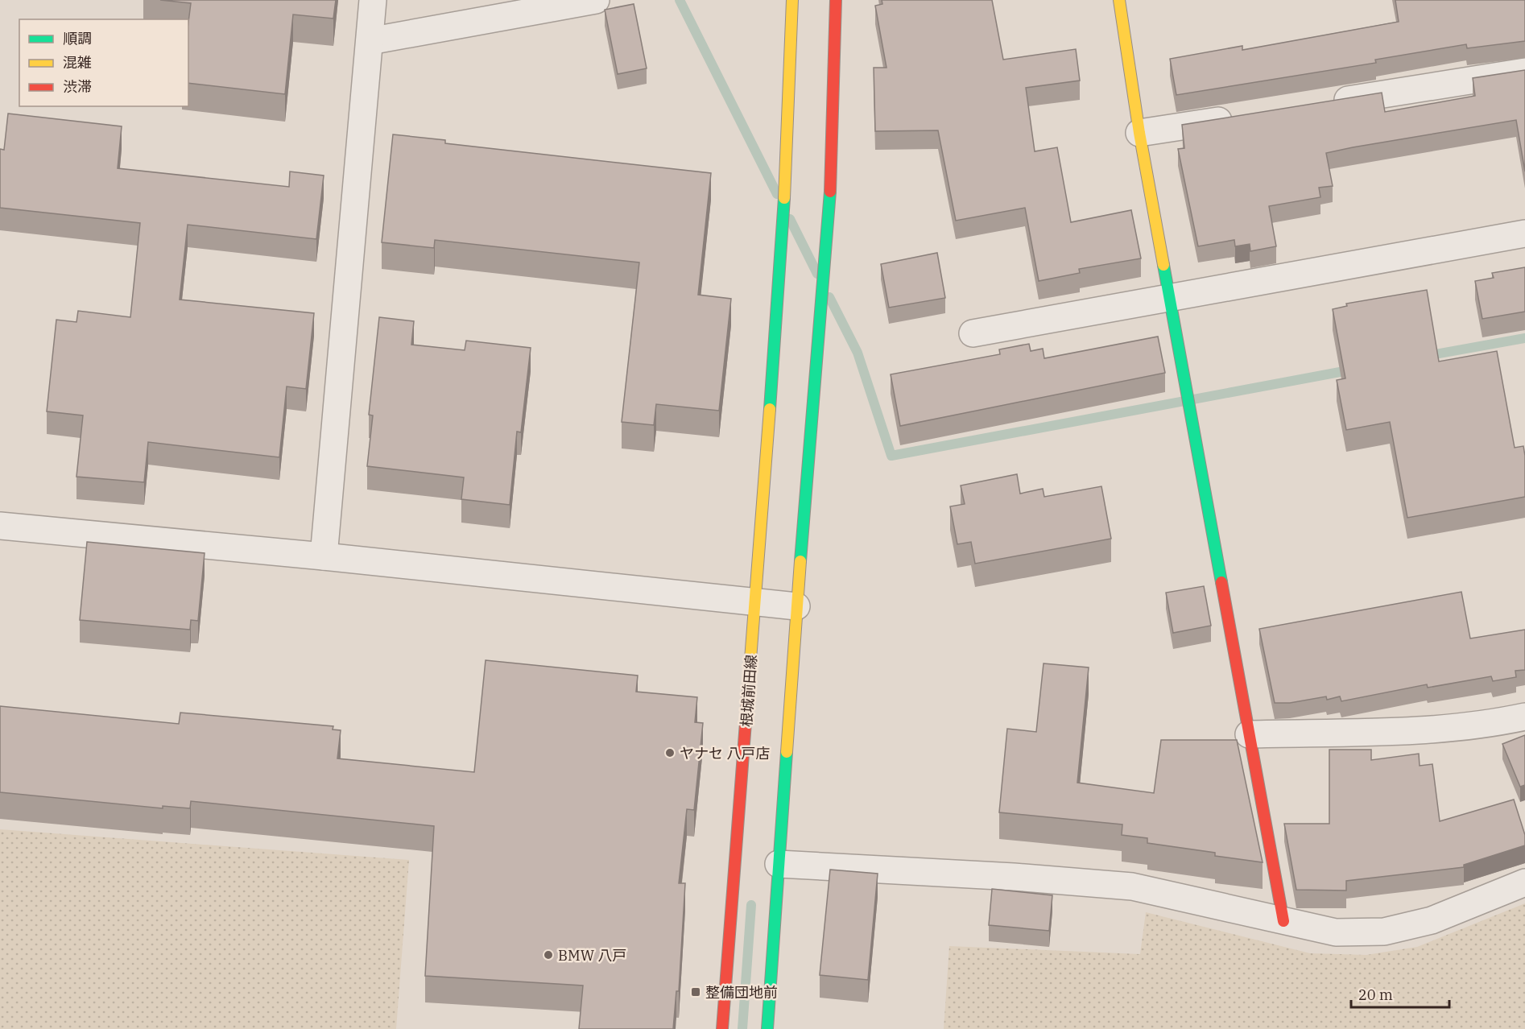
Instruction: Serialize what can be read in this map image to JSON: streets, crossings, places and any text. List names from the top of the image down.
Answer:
{
  "streets": {
    "street": ["根城前田線"]
  },
  "places": {
    "other": ["ヤナセ 八戸店", "BMW 八戸"],
    "transit": ["整備団地前"]
  },
  "legend": ["順調", "混雑", "渋滞"],
  "scale_bar": "20 m"
}
